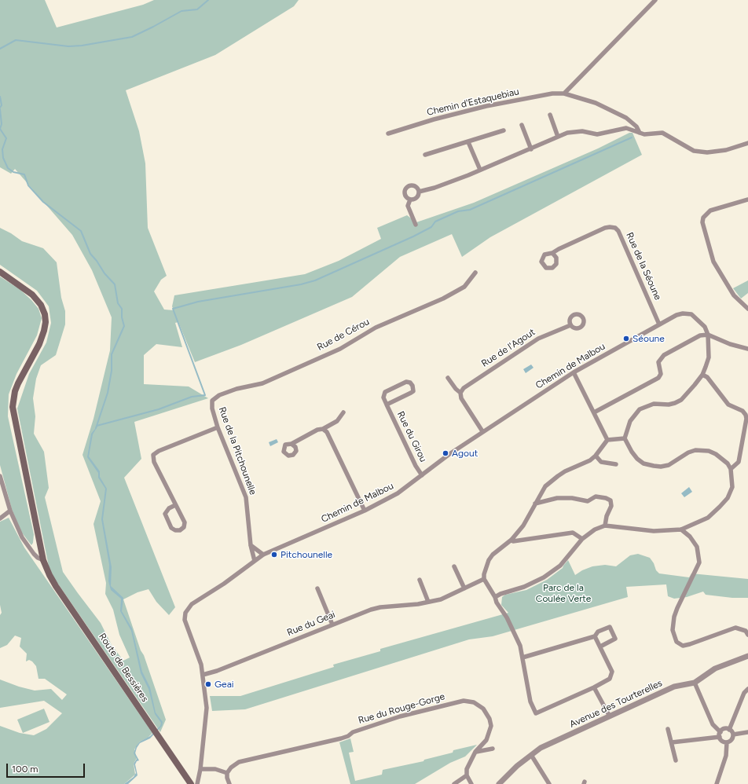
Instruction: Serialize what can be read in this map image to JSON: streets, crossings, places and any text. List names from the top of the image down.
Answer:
{
  "streets": {
    "main road": ["Route de Bessières"],
    "street": [
      "Chemin d'Estaquebiau",
      "Rue de la Séoune",
      "Rue de Cérou",
      "Rue de l'Agout",
      "Chemin de Malbou",
      "Rue du Girou",
      "Rue de la Pitchounelle",
      "Rue du Geai",
      "Avenue des Tourterelles",
      "Rue du Rouge-Gorge"
    ]
  },
  "crossings": [
    ["Rue de la Séoune", "Chemin de Malbou"],
    ["Rue de Cérou", "Rue de la Pitchounelle"],
    ["Chemin de Malbou", "Rue du Girou"],
    ["Chemin de Malbou", "Rue de la Pitchounelle"],
    ["Chemin de Malbou", "Rue du Geai"]
  ],
  "parks": ["Parc de la Coulée Verte"],
  "places": [
    "Séoune",
    "Agout",
    "Pitchounelle",
    "Geai"
  ],
  "scale_bar": "100 m"
}
